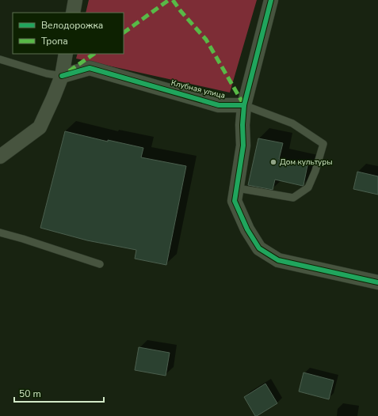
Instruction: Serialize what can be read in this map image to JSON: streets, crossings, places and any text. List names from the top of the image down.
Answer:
{
  "streets": {
    "street": ["Клубная улица"]
  },
  "places": ["Дом культуры"],
  "legend": ["Велодорожка", "Тропа"],
  "scale_bar": "50 m"
}
